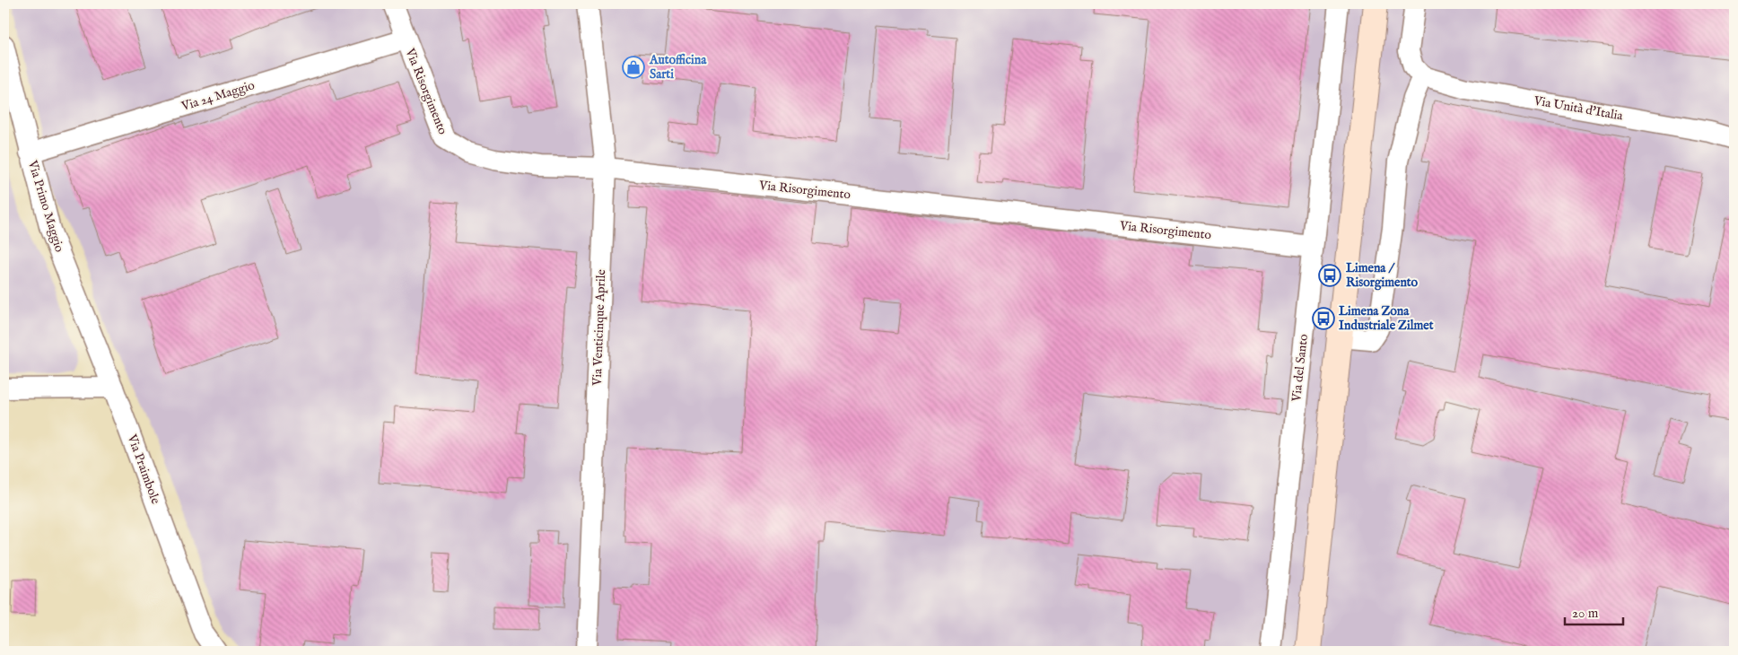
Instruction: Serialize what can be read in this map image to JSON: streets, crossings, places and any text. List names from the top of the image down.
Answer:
{
  "streets": {
    "street": [
      "Via Risorgimento",
      "Via 24 Maggio",
      "Via Unità d'Italia",
      "Via Primo Maggio",
      "Via Venticinque Aprile",
      "Via del Santo",
      "Via Praimbole"
    ]
  },
  "crossings": [
    ["Via Risorgimento", "Via 24 Maggio"],
    ["Via Risorgimento", "Via Venticinque Aprile"],
    ["Via Risorgimento", "Via del Santo"],
    ["Via 24 Maggio", "Via Primo Maggio"],
    ["Via Primo Maggio", "Via Praimbole"]
  ],
  "places": {
    "shop": ["Autofficina Sarti"],
    "bus stop": ["Limena / Risorgimento", "Limena Zona Industriale Zilmet"]
  },
  "scale_bar": "20 m"
}
